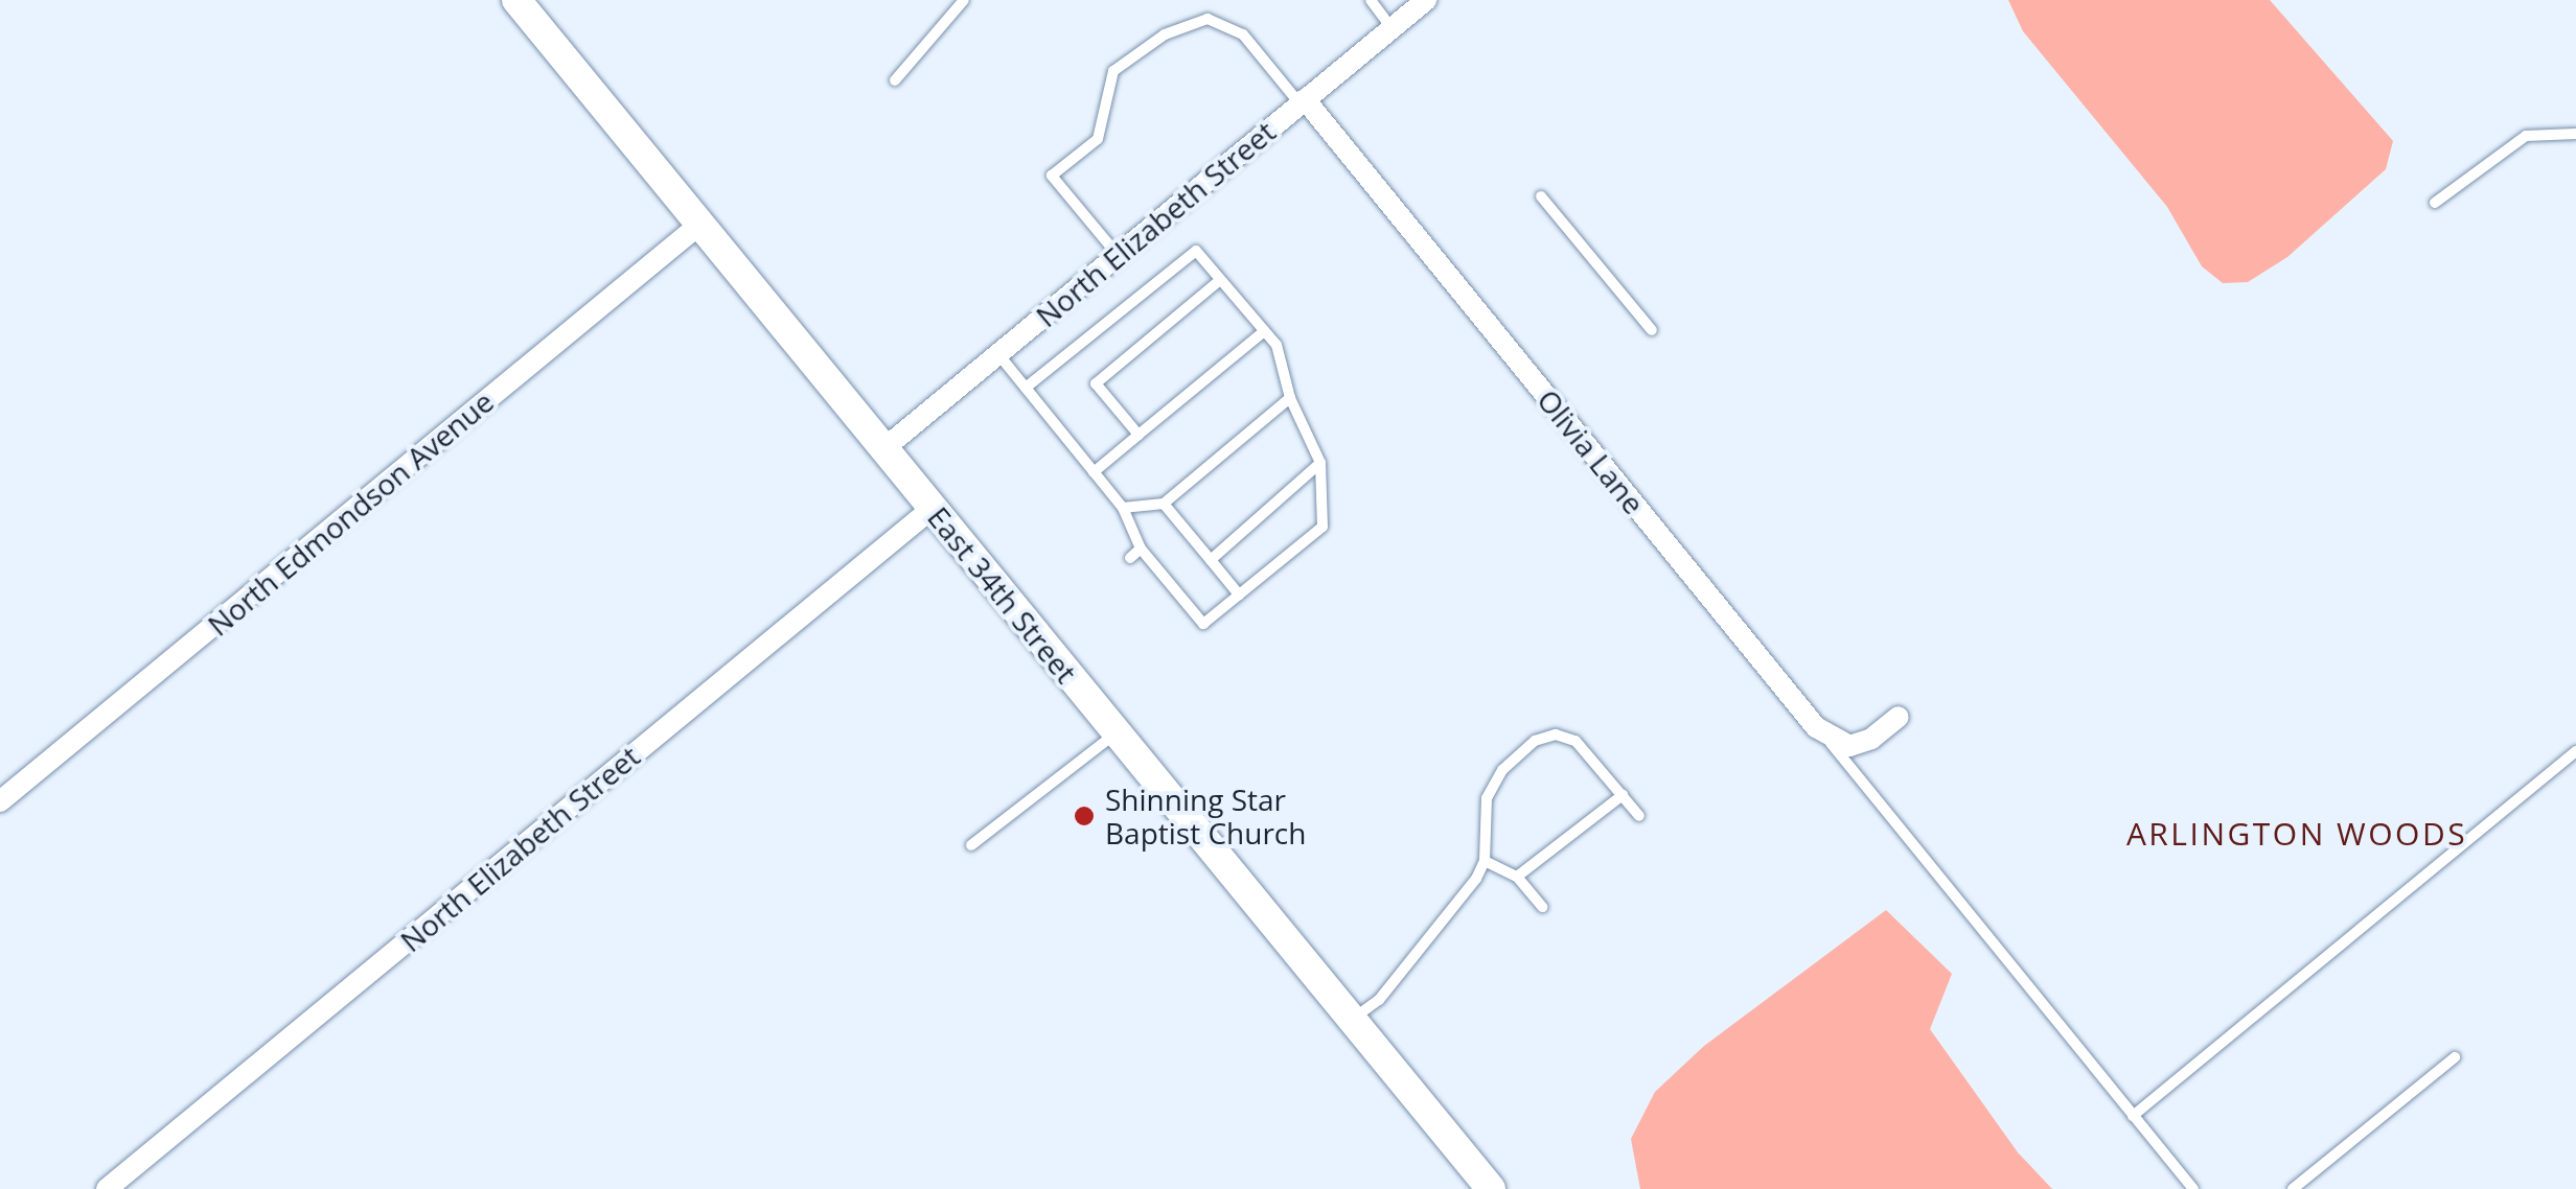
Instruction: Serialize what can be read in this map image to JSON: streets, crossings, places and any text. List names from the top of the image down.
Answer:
{
  "streets": {
    "main road": ["East 34th Street"],
    "street": ["North Elizabeth Street", "Olivia Lane", "North Edmondson Avenue"]
  },
  "crossings": [
    ["North Elizabeth Street", "Olivia Lane"],
    ["North Elizabeth Street", "East 34th Street"],
    ["North Edmondson Avenue", "East 34th Street"]
  ],
  "districts": ["ARLINGTON WOODS"],
  "places": ["Shinning Star Baptist Church"]
}
